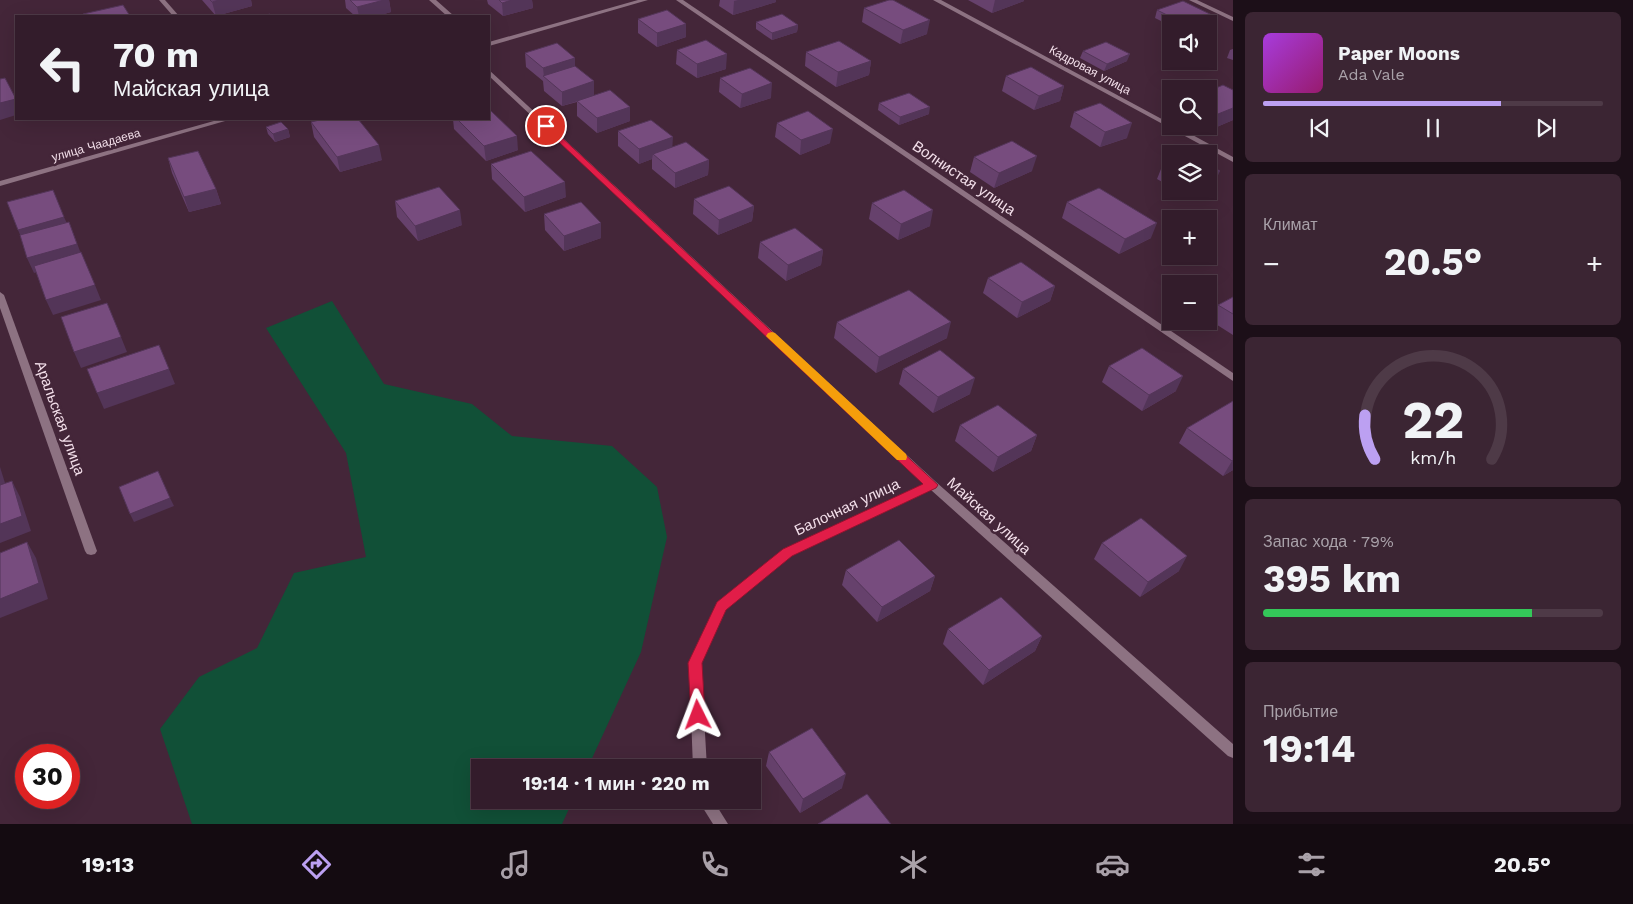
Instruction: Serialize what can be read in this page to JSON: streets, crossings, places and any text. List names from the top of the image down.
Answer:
{
  "streets": {
    "street": [
      "Кадровая улица",
      "улица Чаадаева",
      "Волнистая улица",
      "Аральская улица",
      "Балочная улица",
      "Майская улица"
    ]
  },
  "crossings": [
    ["Балочная улица", "Майская улица"]
  ],
  "page": {
    "map_buttons": ["+", "−"],
    "turn": ["70 m", "Майская улица"],
    "song": ["Paper Moons", "Ada Vale"],
    "tile": [
      "Климат",
      ["Запас хода · 79%", "395 km"],
      ["Прибытие", "19:14"]
    ],
    "heat": ["−", "20.5°", "+"],
    "limit": "30",
    "trip": "19:14 · 1 мин · 220 m",
    "tabs": ["19:13", "20.5°"],
    "gauge": ["22", "km/h"]
  }
}
